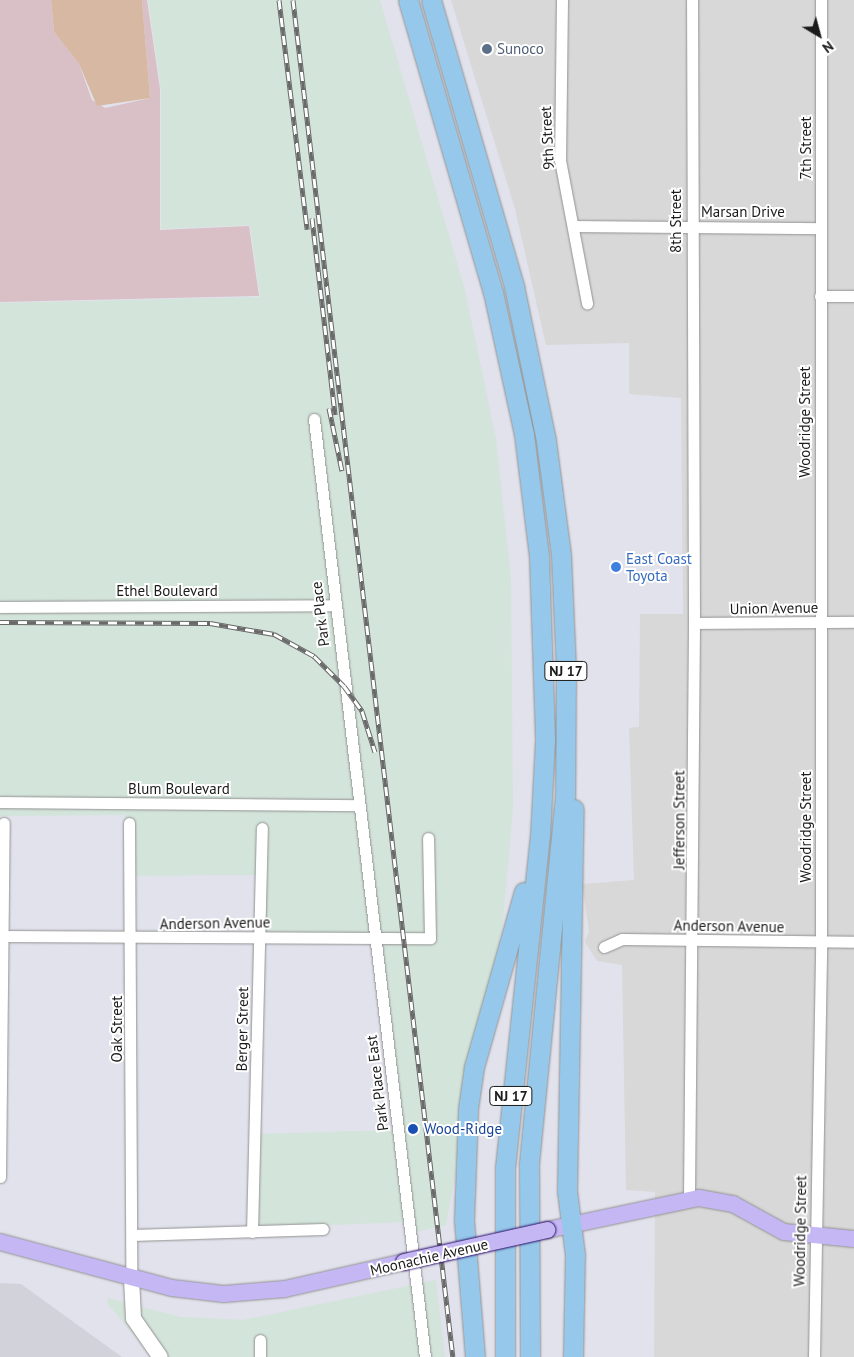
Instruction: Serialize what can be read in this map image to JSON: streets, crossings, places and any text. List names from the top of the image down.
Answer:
{
  "streets": {
    "highway": ["NJ 17"],
    "main road": ["Moonachie Avenue"],
    "street": [
      "9th Street",
      "7th Street",
      "Marsan Drive",
      "8th Street",
      "Woodridge Street",
      "Ethel Boulevard",
      "Union Avenue",
      "Park Place",
      "Blum Boulevard",
      "Jefferson Street",
      "Anderson Avenue",
      "Oak Street",
      "Berger Street",
      "Park Place East"
    ]
  },
  "crossings": [
    ["9th Street", "Marsan Drive"],
    ["7th Street", "Marsan Drive"],
    ["7th Street", "Woodridge Street"],
    ["Marsan Drive", "8th Street"],
    ["8th Street", "Jefferson Street"],
    ["Woodridge Street", "Union Avenue"],
    ["Woodridge Street", "Anderson Avenue"],
    ["Woodridge Street", "Moonachie Avenue"],
    ["Ethel Boulevard", "Park Place"],
    ["Union Avenue", "Jefferson Street"],
    ["Park Place", "Blum Boulevard"],
    ["Park Place", "Park Place East"],
    ["Blum Boulevard", "Park Place East"],
    ["Jefferson Street", "Anderson Avenue"],
    ["Jefferson Street", "Moonachie Avenue"],
    ["Anderson Avenue", "Oak Street"],
    ["Anderson Avenue", "Berger Street"],
    ["Anderson Avenue", "Park Place East"],
    ["Oak Street", "Moonachie Avenue"]
  ],
  "places": ["Sunoco", "East Coast Toyota", "Wood-Ridge"],
  "north": "bottom right"
}
